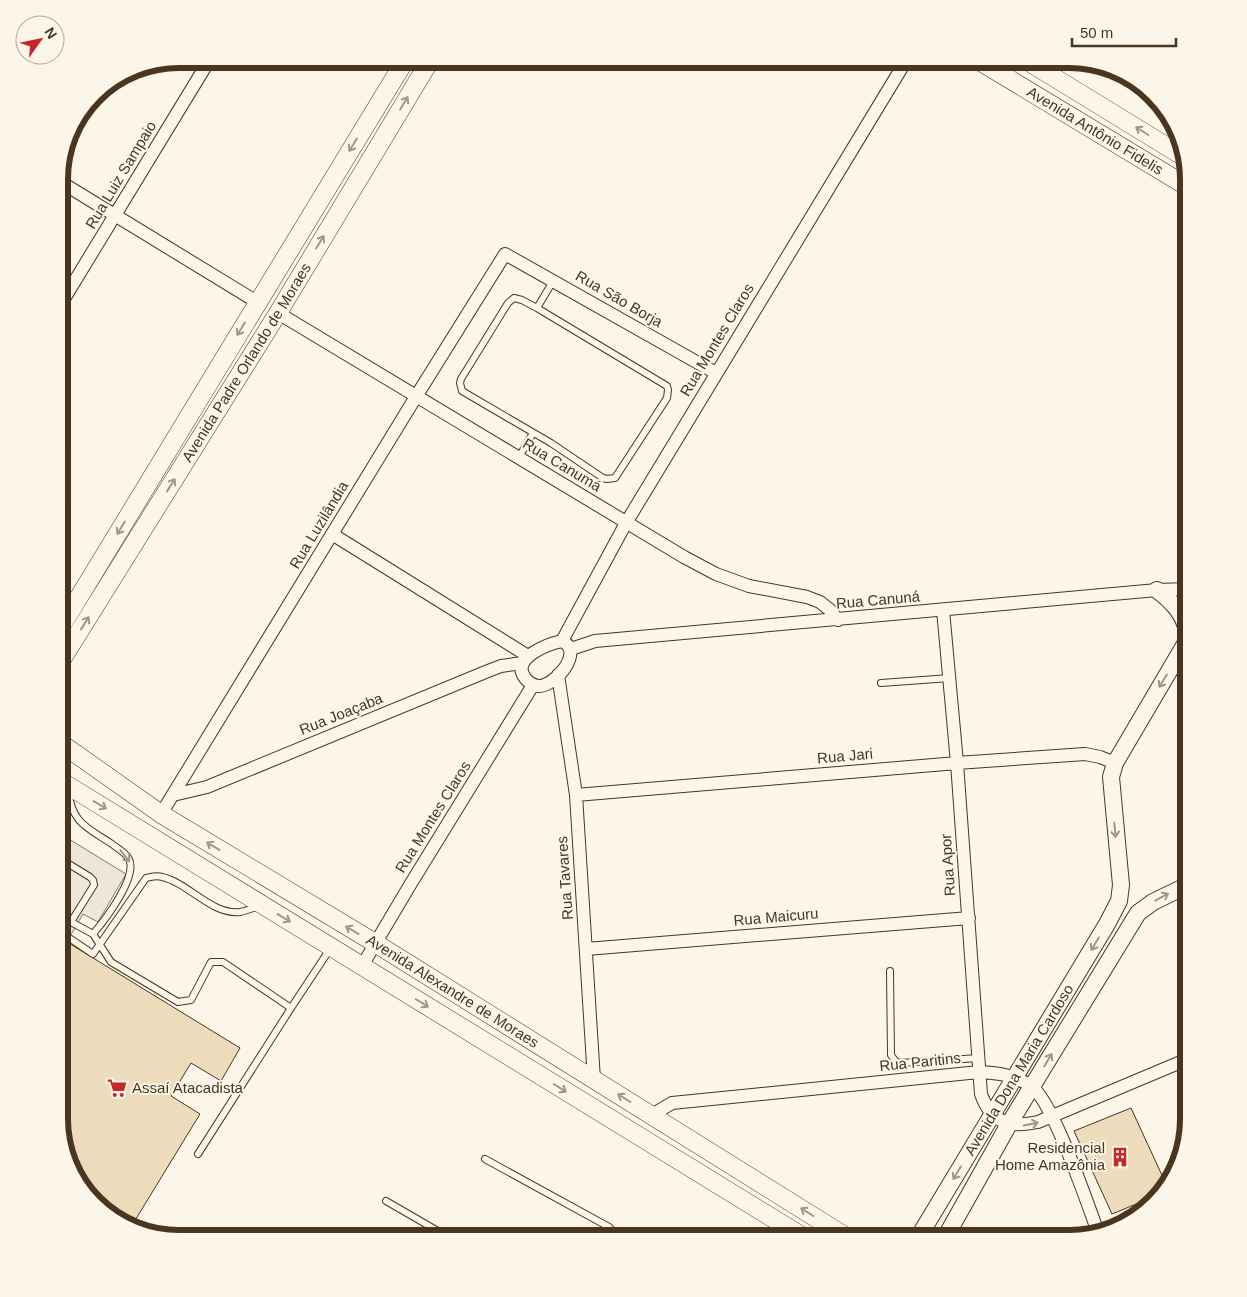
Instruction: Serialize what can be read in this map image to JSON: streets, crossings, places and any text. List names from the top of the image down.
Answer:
{
  "streets": {
    "main road": ["Avenida Antônio Fidelis", "Avenida Padre Orlando de Moraes", "Avenida Alexandre de Moraes"],
    "street": [
      "Rua Luiz Sampaio",
      "Rua São Borja",
      "Rua Montes Claros",
      "Rua Canumá",
      "Rua Luzilândia",
      "Rua Canuná",
      "Rua Joaçaba",
      "Rua Jari",
      "Rua Apor",
      "Rua Tavares",
      "Rua Maicuru",
      "Rua Paritins",
      "Avenida Dona Maria Cardoso"
    ]
  },
  "crossings": [
    ["Rua São Borja", "Rua Montes Claros"],
    ["Rua São Borja", "Rua Luzilândia"],
    ["Rua Montes Claros", "Rua Canumá"],
    ["Rua Montes Claros", "Rua Canuná"],
    ["Rua Montes Claros", "Rua Joaçaba"],
    ["Rua Montes Claros", "Rua Tavares"],
    ["Rua Montes Claros", "Avenida Alexandre de Moraes"],
    ["Avenida Padre Orlando de Moraes", "Rua Canumá"],
    ["Rua Canumá", "Rua Luzilândia"],
    ["Rua Canumá", "Rua Canuná"],
    ["Rua Luzilândia", "Rua Joaçaba"],
    ["Rua Luzilândia", "Avenida Alexandre de Moraes"],
    ["Rua Canuná", "Rua Joaçaba"],
    ["Rua Canuná", "Rua Apor"],
    ["Rua Canuná", "Rua Tavares"],
    ["Rua Joaçaba", "Rua Tavares"],
    ["Rua Jari", "Rua Apor"],
    ["Rua Jari", "Rua Tavares"],
    ["Rua Jari", "Avenida Dona Maria Cardoso"],
    ["Rua Apor", "Rua Maicuru"],
    ["Rua Apor", "Rua Paritins"],
    ["Rua Apor", "Avenida Dona Maria Cardoso"],
    ["Rua Tavares", "Rua Maicuru"],
    ["Rua Tavares", "Avenida Alexandre de Moraes"],
    ["Avenida Alexandre de Moraes", "Rua Paritins"],
    ["Rua Paritins", "Avenida Dona Maria Cardoso"]
  ],
  "places": {
    "supermarket": ["Assaí Atacadista"],
    "building": ["Residencial Home Amazônia"]
  },
  "scale_bar": "50 m",
  "north": "top right"
}
